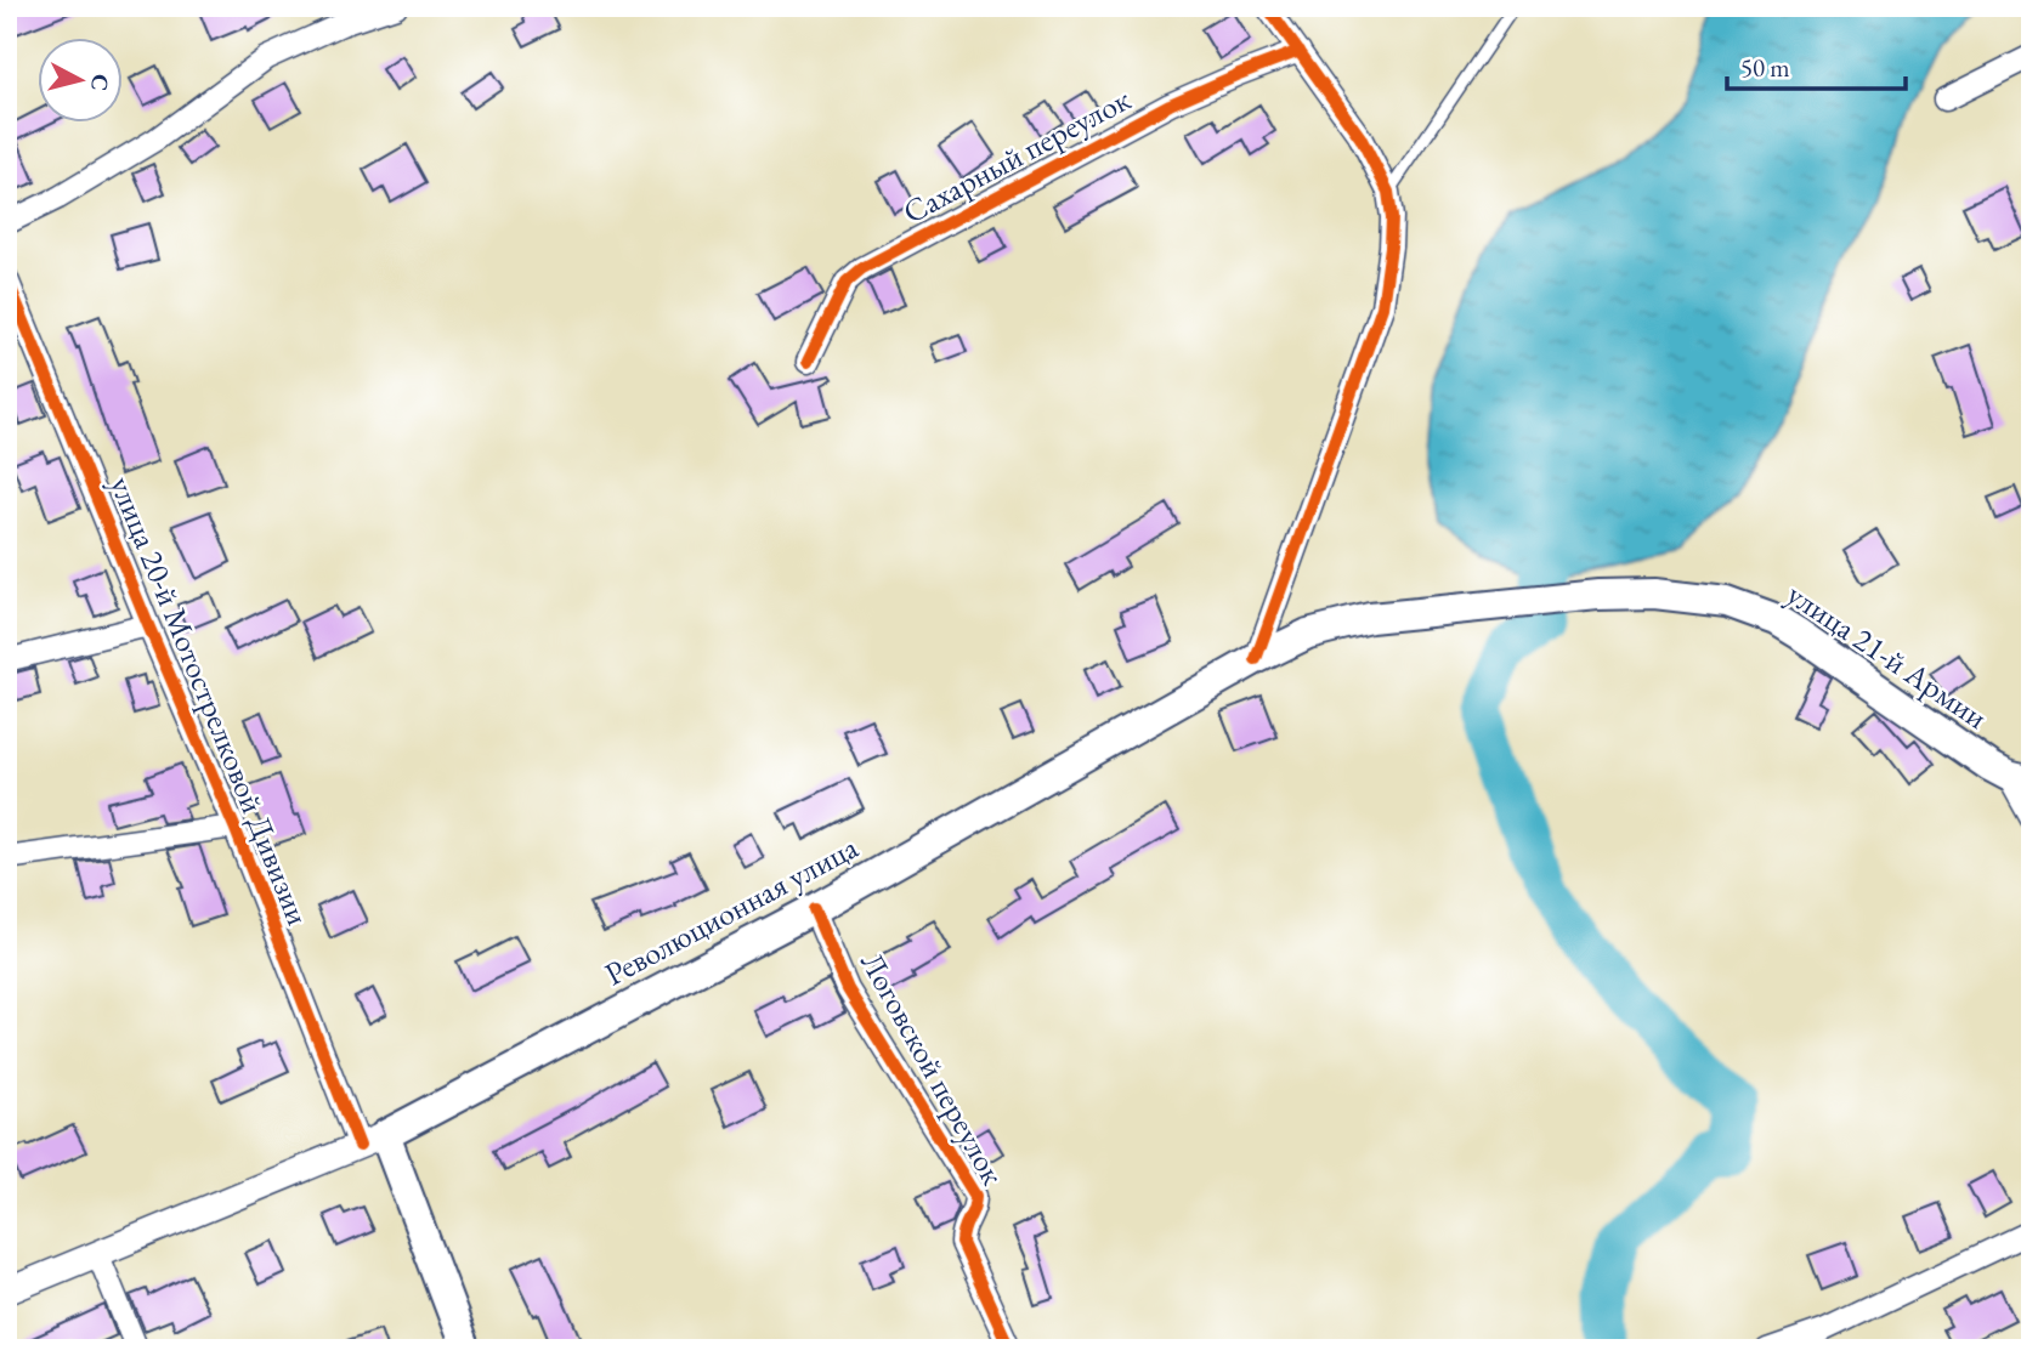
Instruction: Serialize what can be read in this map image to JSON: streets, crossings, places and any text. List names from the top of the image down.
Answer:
{
  "streets": {
    "main road": ["улица 21-й Армии", "улица 20-й Мотострелковой Дивизии", "Революционная улица"],
    "street": ["Сахарный переулок", "Логовской переулок"]
  },
  "crossings": [
    ["улица 21-й Армии", "Революционная улица"],
    ["улица 20-й Мотострелковой Дивизии", "Революционная улица"],
    ["Революционная улица", "Логовской переулок"]
  ],
  "scale_bar": "50 m",
  "north": "right"
}
